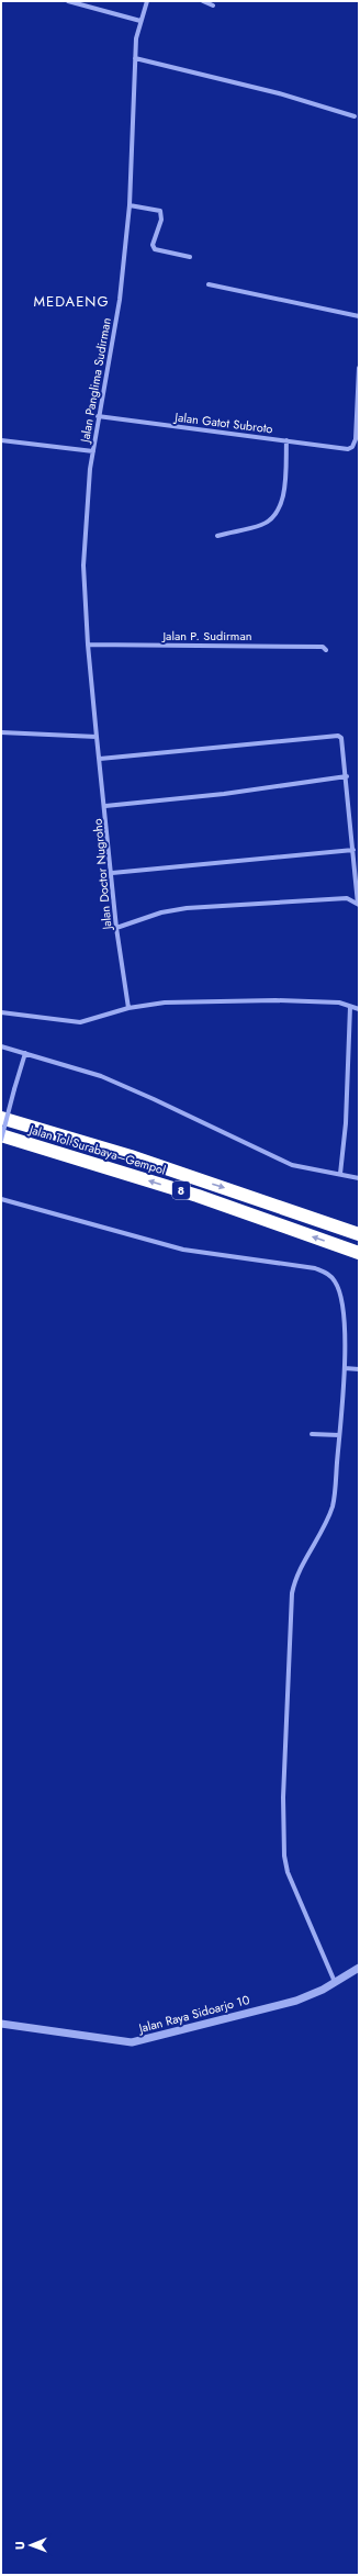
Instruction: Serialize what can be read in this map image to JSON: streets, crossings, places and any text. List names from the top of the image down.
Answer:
{
  "streets": {
    "highway": ["Jalan Tol Surabaya–Gempol", "8"],
    "street": [
      "Jalan Panglima Sudirman",
      "Jalan Gatot Subroto",
      "Jalan P. Sudirman",
      "Jalan Doctor Nugroho",
      "Jalan Raya Sidoarjo 10"
    ]
  },
  "crossings": [
    ["Jalan Panglima Sudirman", "Jalan Gatot Subroto"],
    ["Jalan Panglima Sudirman", "Jalan P. Sudirman"],
    ["Jalan Panglima Sudirman", "Jalan Doctor Nugroho"]
  ],
  "districts": ["MEDAENG"],
  "north": "left"
}
